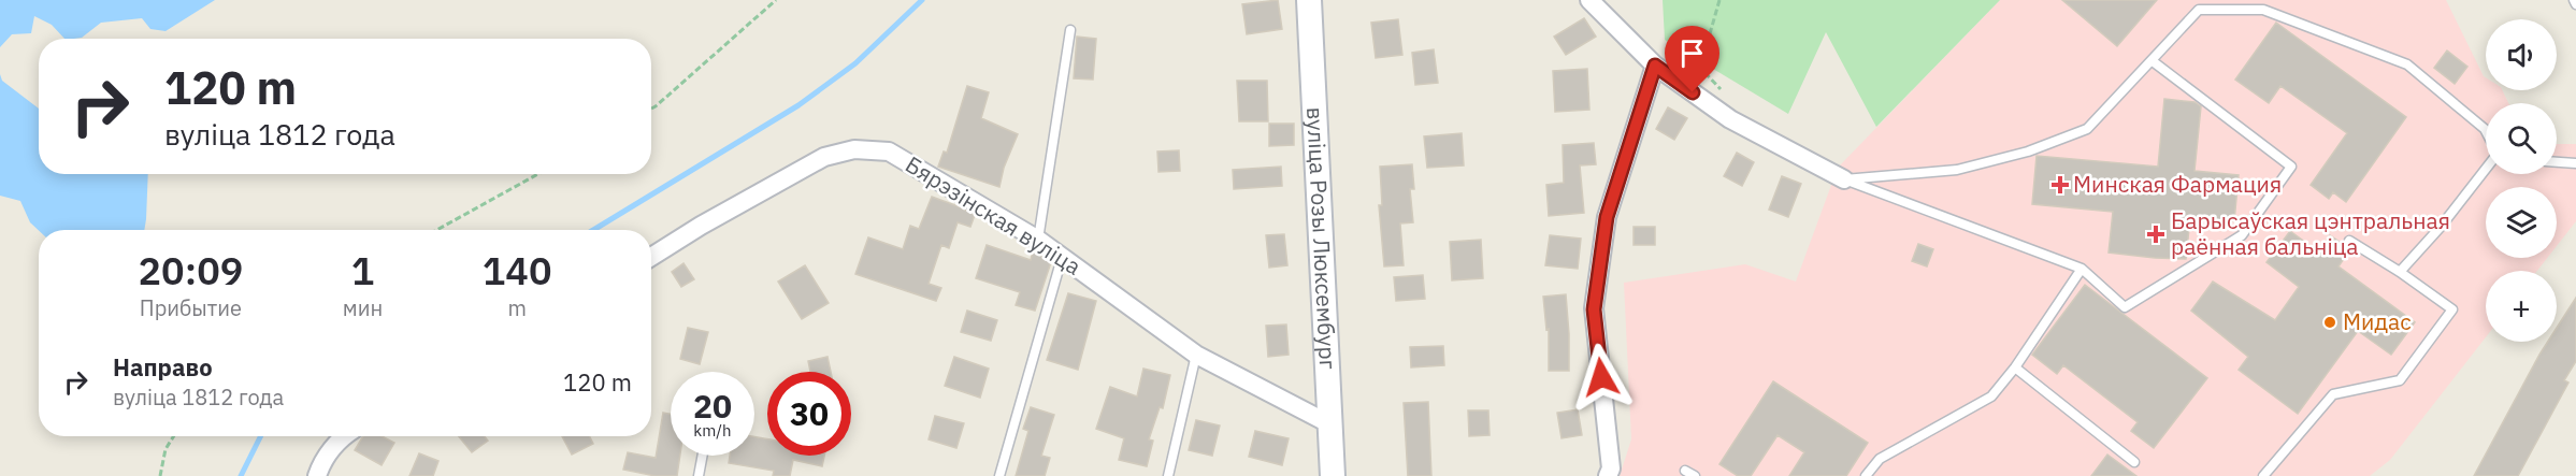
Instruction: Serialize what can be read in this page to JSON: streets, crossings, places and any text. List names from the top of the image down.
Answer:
{
  "streets": {
    "main road": ["вуліца Розы Люксембург"],
    "street": ["Бярэзінская вуліца"]
  },
  "crossings": [
    ["Бярэзінская вуліца", "вуліца Розы Люксембург"]
  ],
  "places": {
    "health": ["Минская Фармация", "Барысаўская цэнтральная раённая бальніца"],
    "other": ["Мидас"]
  },
  "page": {
    "map_buttons": "+",
    "turn": ["120 m", "вуліца 1812 года"],
    "eta": [
      "20:09",
      "Прибытие",
      "1",
      "мин",
      "140",
      "m"
    ],
    "list": [
      {
        "name": "Направо",
        "note": "вуліца 1812 года",
        "value": "120 m"
      }
    ],
    "speed": "20 km/h",
    "limit": "30"
  }
}
